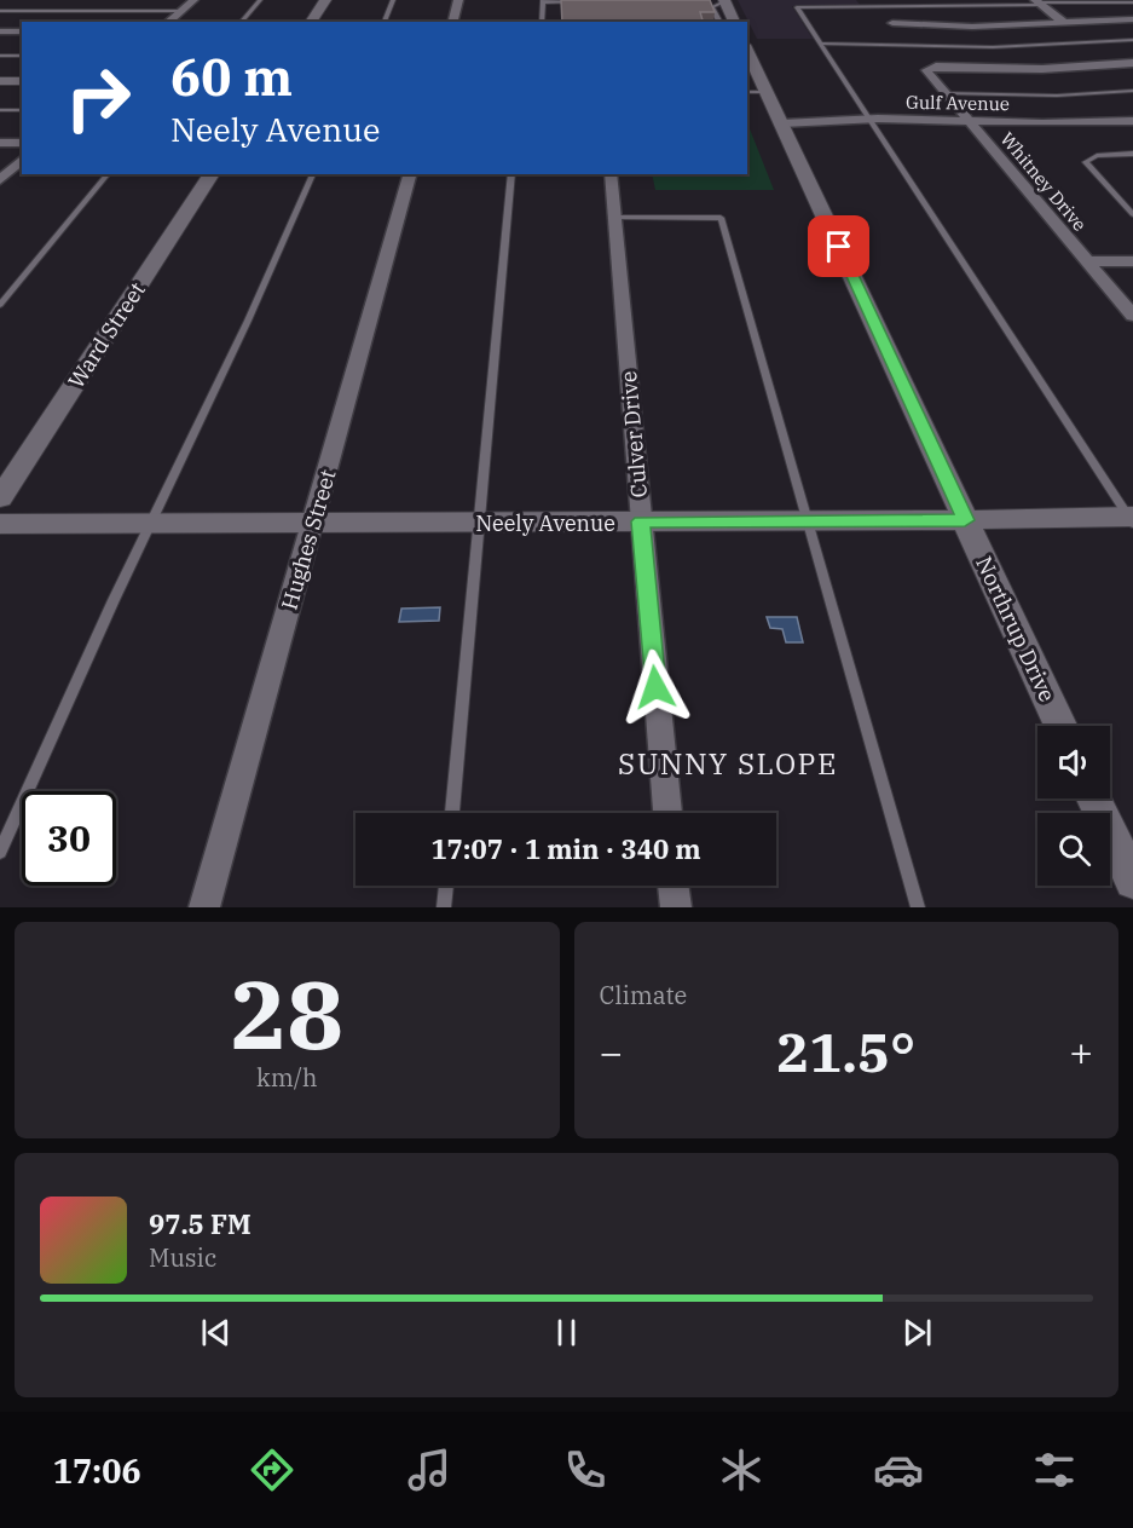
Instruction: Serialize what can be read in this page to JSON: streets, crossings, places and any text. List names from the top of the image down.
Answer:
{
  "streets": {
    "street": [
      "Gulf Avenue",
      "Whitney Drive",
      "Ward Street",
      "Culver Drive",
      "Neely Avenue",
      "Hughes Street",
      "Northrup Drive"
    ]
  },
  "crossings": [
    ["Gulf Avenue", "Whitney Drive"],
    ["Gulf Avenue", "Northrup Drive"],
    ["Culver Drive", "Neely Avenue"],
    ["Neely Avenue", "Hughes Street"],
    ["Neely Avenue", "Northrup Drive"]
  ],
  "districts": ["SUNNY SLOPE"],
  "page": {
    "turn": ["60 m", "Neely Avenue"],
    "limit": "30",
    "trip": "17:07 · 1 min · 340 m",
    "tile": [
      ["28", "km/h"],
      "Climate"
    ],
    "heat": ["−", "21.5°", "+"],
    "song": ["97.5 FM", "Music"],
    "tabs": "17:06"
  }
}
